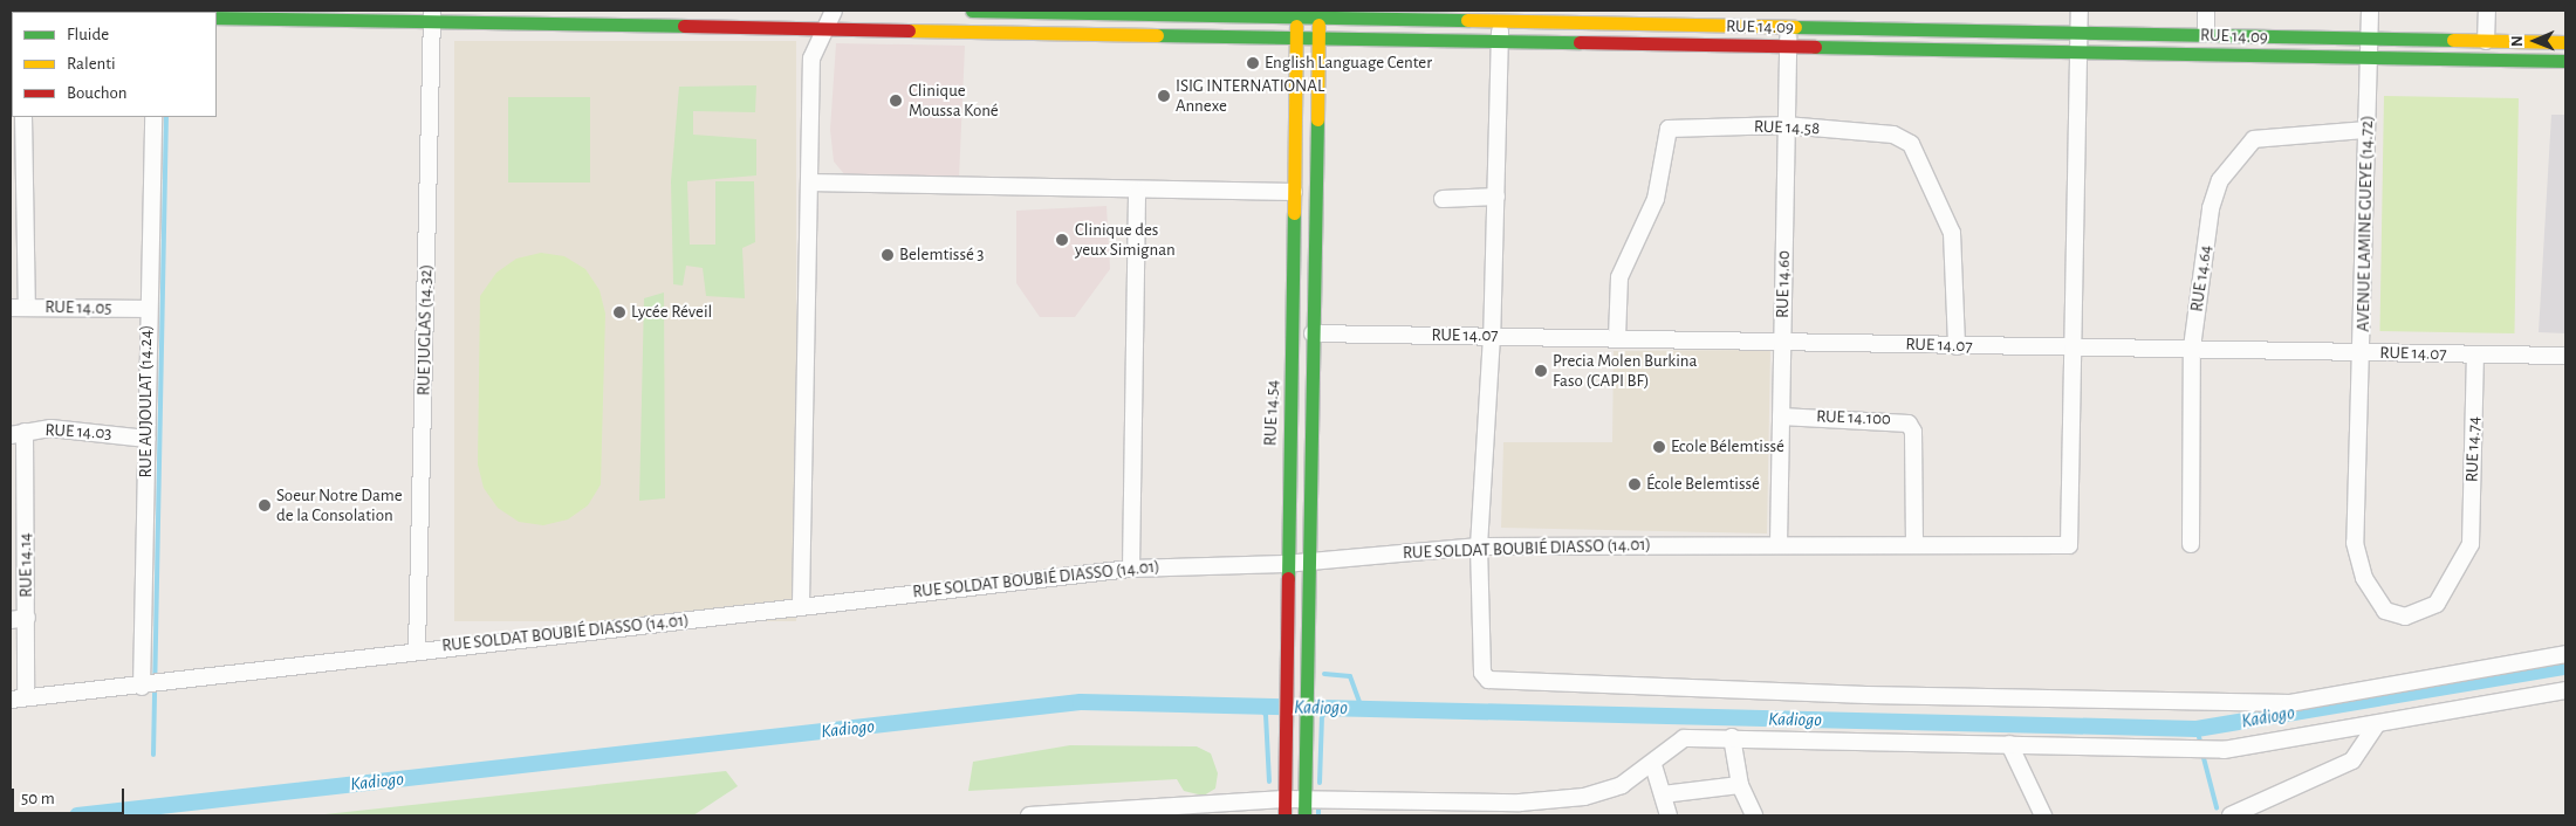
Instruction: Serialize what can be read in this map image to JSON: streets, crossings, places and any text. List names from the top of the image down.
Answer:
{
  "streets": {
    "street": [
      "RUE 14.09",
      "RUE 14.58",
      "AVENUE LAMINE GUEYE (14.72)",
      "RUE 14.64",
      "RUE 14.60",
      "RUE 14.05",
      "RUE JUGLAS (14.32)",
      "RUE 14.07",
      "RUE AUJOULAT (14.24)",
      "RUE 14.54",
      "RUE 14.100",
      "RUE 14.03",
      "RUE 14.74",
      "RUE SOLDAT BOUBIÉ DIASSO (14.01)",
      "RUE 14.14"
    ]
  },
  "crossings": [
    ["RUE 14.09", "AVENUE LAMINE GUEYE (14.72)"],
    ["RUE 14.09", "RUE 14.60"],
    ["RUE 14.09", "RUE JUGLAS (14.32)"],
    ["RUE 14.09", "RUE 14.54"],
    ["RUE 14.58", "RUE 14.60"],
    ["RUE 14.58", "RUE 14.07"],
    ["AVENUE LAMINE GUEYE (14.72)", "RUE 14.64"],
    ["AVENUE LAMINE GUEYE (14.72)", "RUE 14.07"],
    ["AVENUE LAMINE GUEYE (14.72)", "RUE 14.74"],
    ["RUE 14.64", "RUE 14.07"],
    ["RUE 14.60", "RUE 14.07"],
    ["RUE 14.60", "RUE 14.100"],
    ["RUE 14.60", "RUE SOLDAT BOUBIÉ DIASSO (14.01)"],
    ["RUE 14.05", "RUE AUJOULAT (14.24)"],
    ["RUE JUGLAS (14.32)", "RUE SOLDAT BOUBIÉ DIASSO (14.01)"],
    ["RUE 14.07", "RUE 14.74"],
    ["RUE 14.07", "RUE SOLDAT BOUBIÉ DIASSO (14.01)"],
    ["RUE AUJOULAT (14.24)", "RUE 14.03"],
    ["RUE AUJOULAT (14.24)", "RUE SOLDAT BOUBIÉ DIASSO (14.01)"],
    ["RUE 14.54", "RUE SOLDAT BOUBIÉ DIASSO (14.01)"],
    ["RUE 14.100", "RUE SOLDAT BOUBIÉ DIASSO (14.01)"],
    ["RUE 14.03", "RUE 14.14"],
    ["RUE SOLDAT BOUBIÉ DIASSO (14.01)", "RUE 14.14"]
  ],
  "water": ["Kadiogo"],
  "places": [
    "English Language Center",
    "ISIG INTERNATIONAL Annexe",
    "Clinique Moussa Koné",
    "Clinique des yeux Simignan",
    "Belemtissé 3",
    "Lycée Réveil",
    "Precia Molen Burkina Faso (CAPI BF)",
    "Ecole Bélemtissé",
    "École Belemtissé",
    "Soeur Notre Dame de la Consolation"
  ],
  "legend": ["Fluide", "Ralenti", "Bouchon"],
  "scale_bar": "50 m",
  "north": "left"
}
